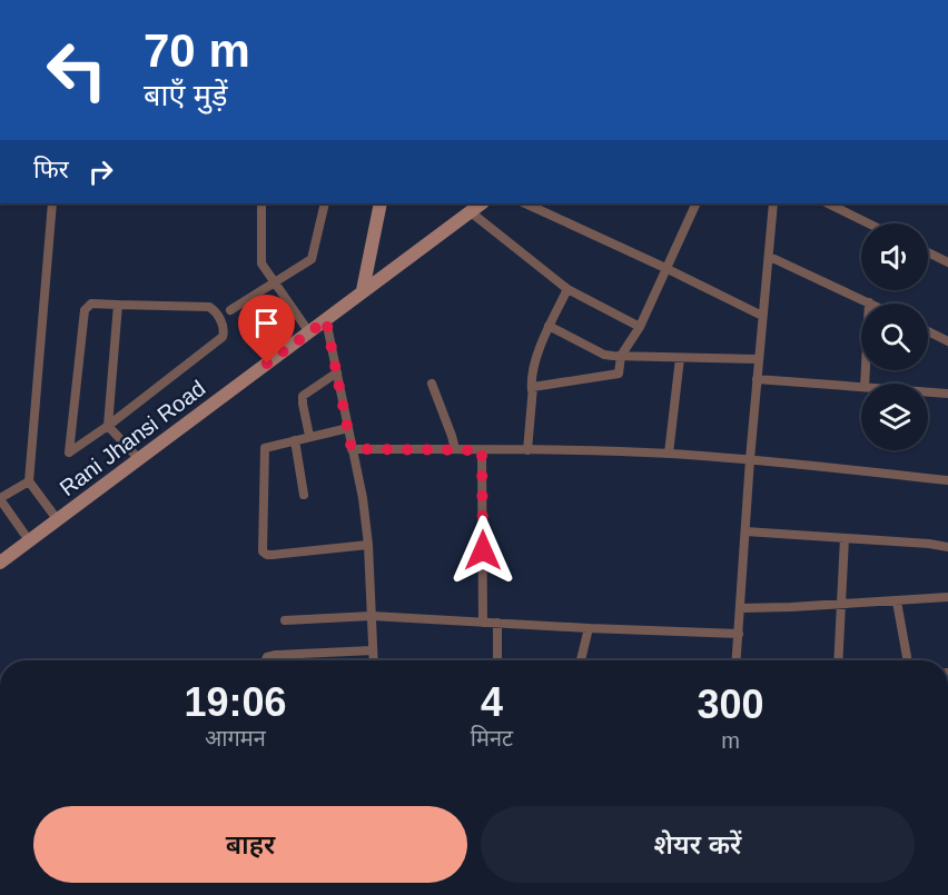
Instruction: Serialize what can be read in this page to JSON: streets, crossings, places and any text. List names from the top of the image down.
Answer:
{
  "streets": {
    "street": ["Rani Jhansi Road"]
  },
  "page": {
    "turn": ["70 m", "बाएँ मुड़ें"],
    "then": "फिर",
    "eta": [
      "19:06",
      "आगमन",
      "4",
      "मिनट",
      "300",
      "m"
    ],
    "buttons": ["बाहर", "शेयर करें"]
  }
}
